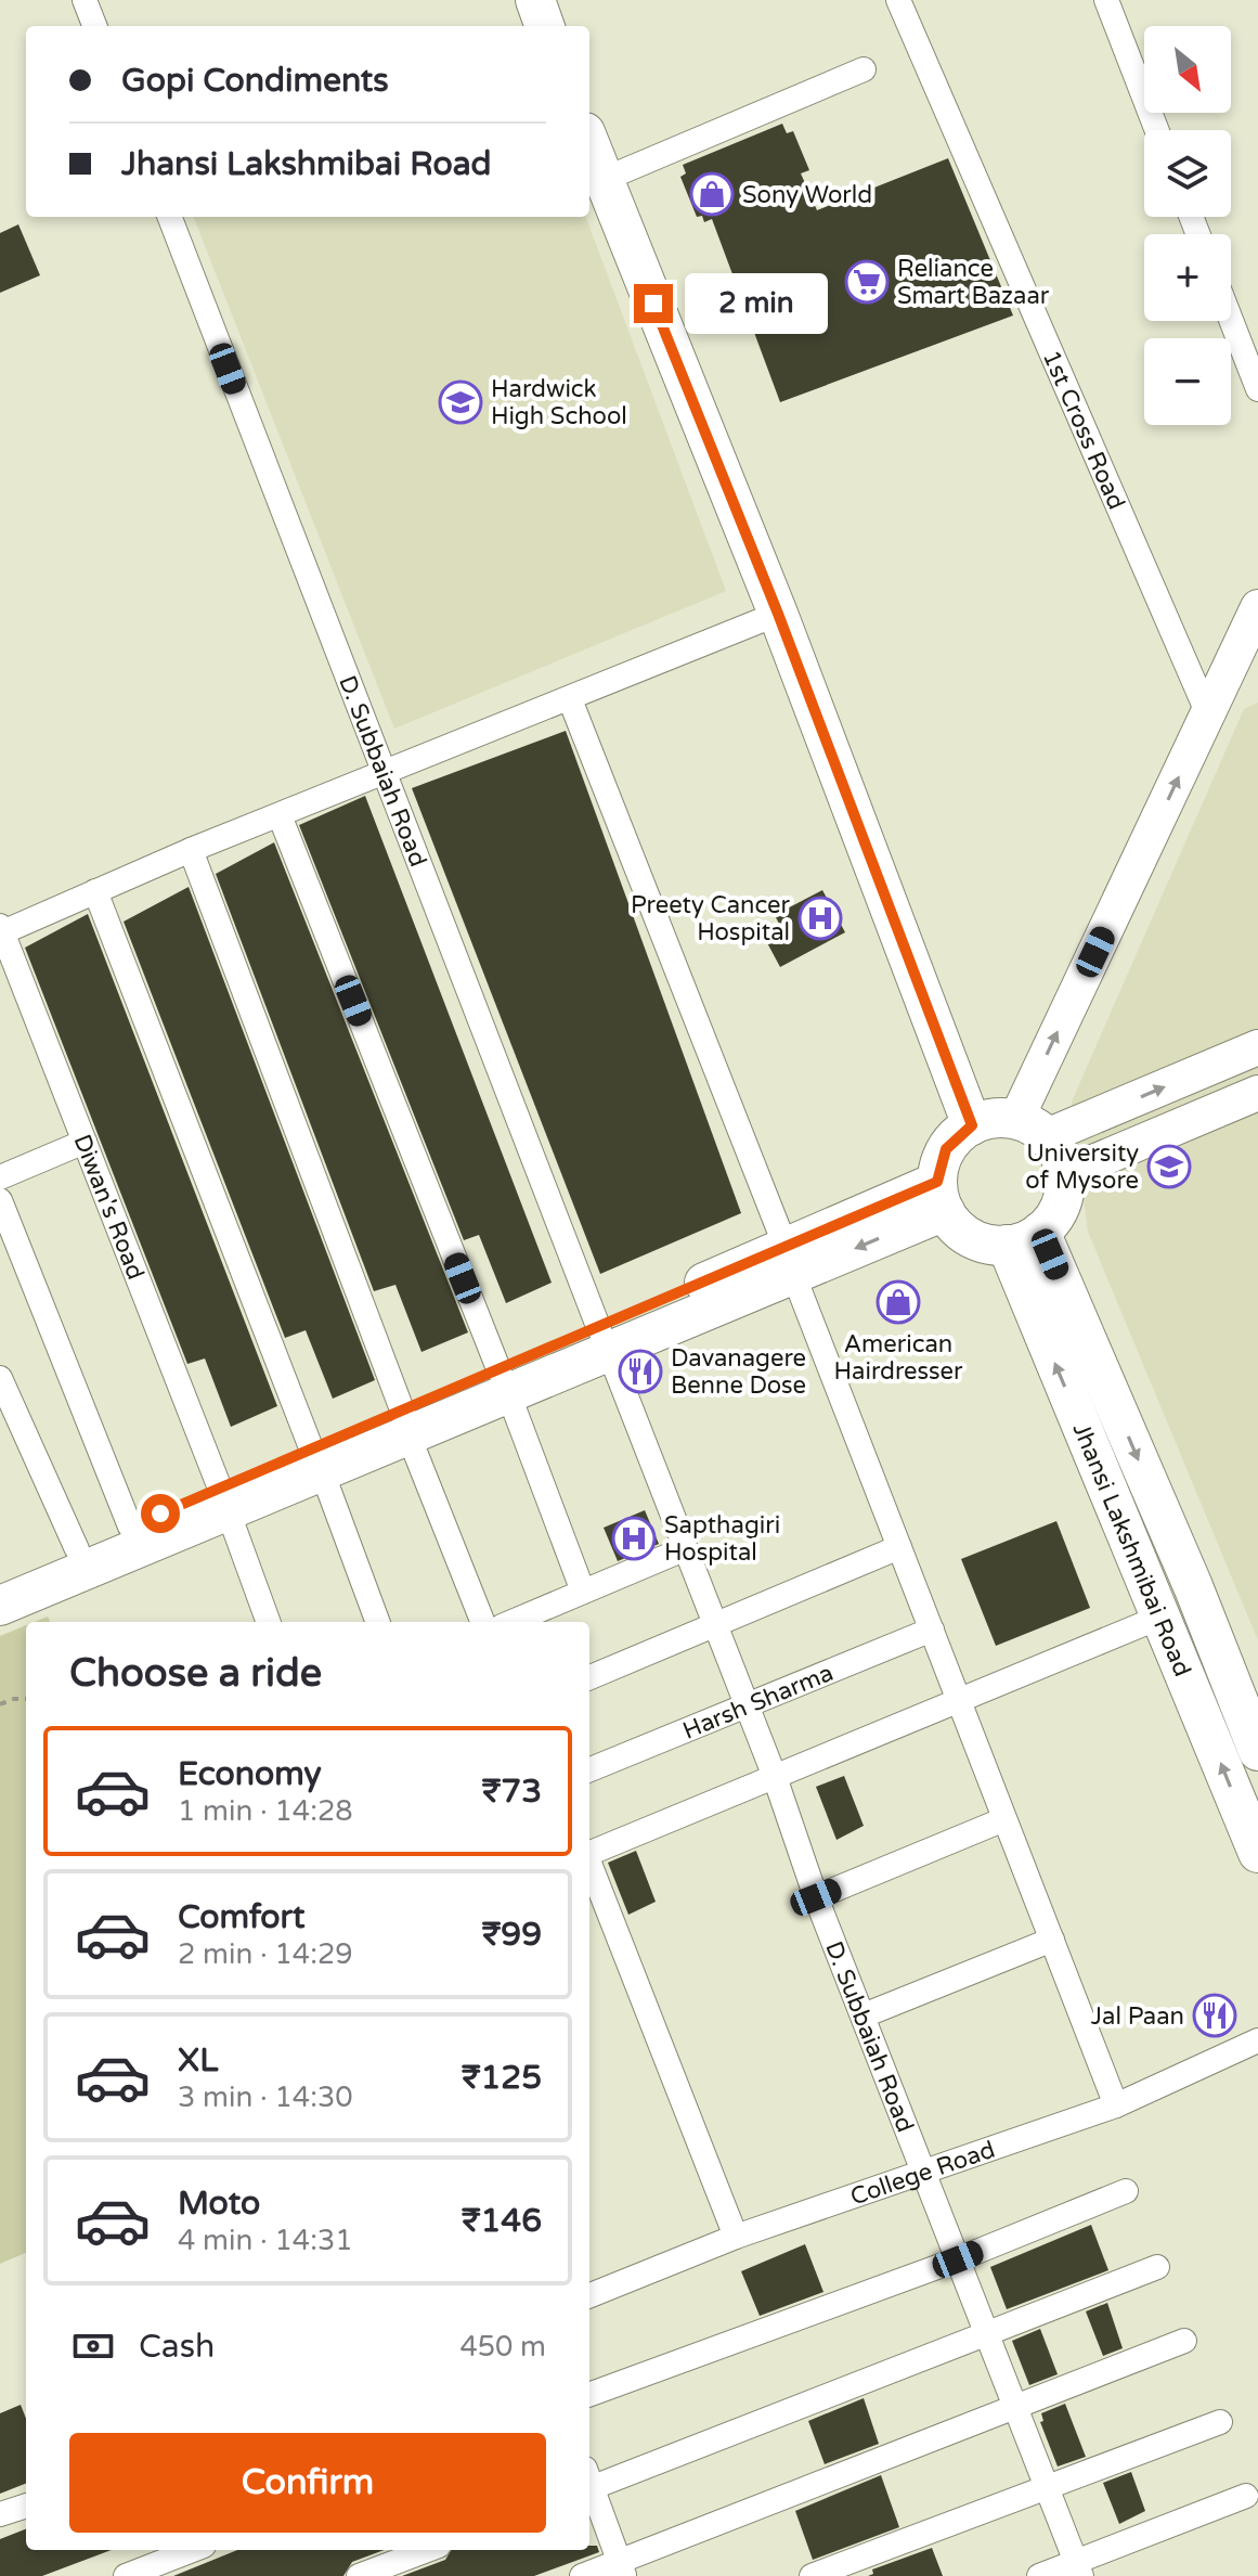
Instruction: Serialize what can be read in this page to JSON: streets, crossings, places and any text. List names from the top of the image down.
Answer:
{
  "streets": {
    "main road": ["Jhansi Lakshmibai Road"],
    "street": [
      "1st Cross Road",
      "D. Subbaiah Road",
      "Diwan's Road",
      "Harsh Sharma",
      "College Road"
    ]
  },
  "crossings": [
    ["D. Subbaiah Road", "Harsh Sharma"],
    ["D. Subbaiah Road", "College Road"]
  ],
  "places": {
    "shop": ["Sony World", "American Hairdresser"],
    "supermarket": ["Reliance Smart Bazaar"],
    "school or university": ["Hardwick High School", "University of Mysore"],
    "hospital": ["Preety Cancer Hospital", "Sapthagiri Hospital"],
    "restaurant": ["Davanagere Benne Dose", "Jal Paan"]
  },
  "north": "bottom right",
  "page": {
    "map_buttons": ["+", "−"],
    "banner": ["Gopi Condiments", "Jhansi Lakshmibai Road"],
    "bubble": "2 min",
    "heading": "Choose a ride",
    "list": [
      {
        "name": "Economy",
        "note": "1 min · 14:28",
        "value": "₹73"
      },
      {
        "name": "Comfort",
        "note": "2 min · 14:29",
        "value": "₹99"
      },
      {
        "name": "XL",
        "note": "3 min · 14:30",
        "value": "₹125"
      },
      {
        "name": "Moto",
        "note": "4 min · 14:31",
        "value": "₹146"
      }
    ],
    "pay": ["Cash", "450 m"],
    "buttons": "Confirm"
  }
}
